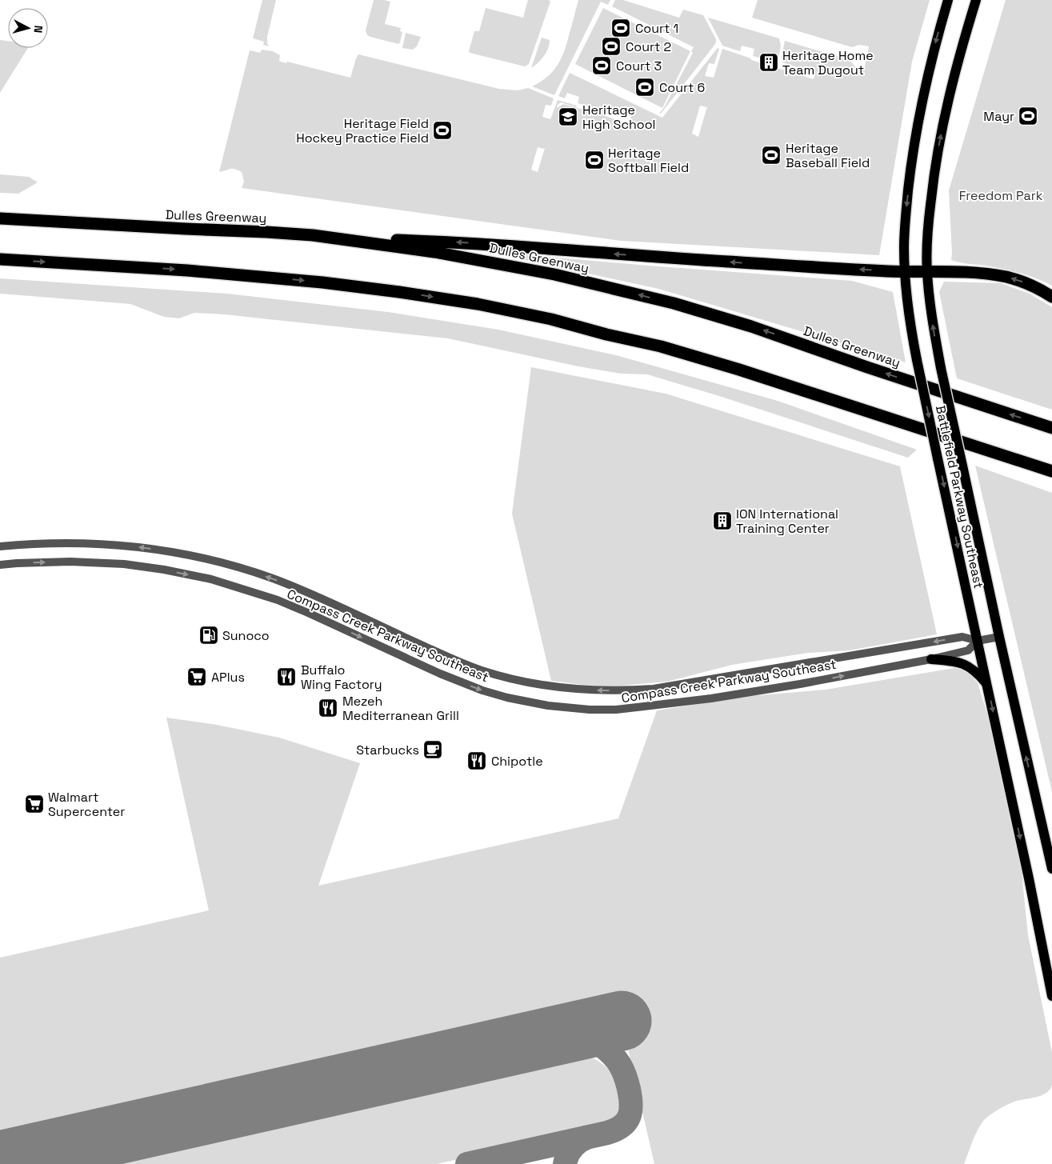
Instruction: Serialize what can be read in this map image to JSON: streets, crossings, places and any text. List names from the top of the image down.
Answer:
{
  "streets": {
    "highway": ["Dulles Greenway"],
    "main road": ["Battlefield Parkway Southeast"],
    "street": ["Compass Creek Parkway Southeast"]
  },
  "crossings": [
    ["Battlefield Parkway Southeast", "Compass Creek Parkway Southeast"]
  ],
  "parks": ["Freedom Park"],
  "places": {
    "sports": [
      "Court 1",
      "Court 2",
      "Court 3",
      "Court 6",
      "Mayr",
      "Heritage Field Hockey Practice Field",
      "Heritage Baseball Field",
      "Heritage Softball Field"
    ],
    "building": ["Heritage Home Team Dugout", "ION International Training Center"],
    "school or university": ["Heritage High School"],
    "fuel station": ["Sunoco"],
    "supermarket": ["APlus", "Walmart Supercenter"],
    "restaurant": ["Buffalo Wing Factory", "Mezeh Mediterranean Grill", "Chipotle"],
    "cafe": ["Starbucks"]
  },
  "north": "right"
}
